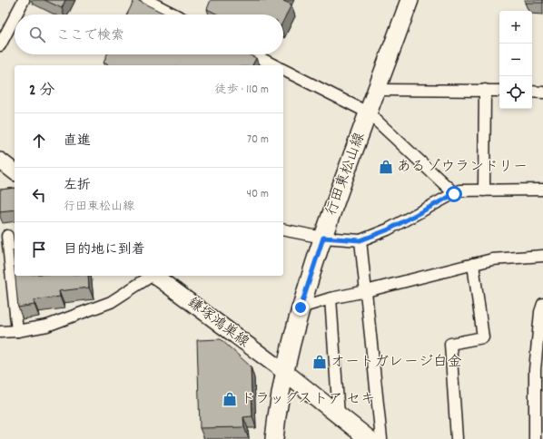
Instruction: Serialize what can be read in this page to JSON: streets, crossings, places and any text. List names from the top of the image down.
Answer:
{
  "streets": {
    "main road": ["行田東松山線", "鎌塚鴻巣線"]
  },
  "crossings": [
    ["行田東松山線", "鎌塚鴻巣線"]
  ],
  "places": {
    "shop": ["あるゾウランドリー", "オートガレージ白金", "ドラッグストア セキ"]
  },
  "page": {
    "map_buttons": ["+", "−"],
    "search": "ここで検索",
    "heading": ["2 分", "徒歩 · 110 m"],
    "list": [
      ["直進", "70 m"],
      ["左折", "行田東松山線", "40 m"],
      "目的地に到着"
    ]
  }
}
